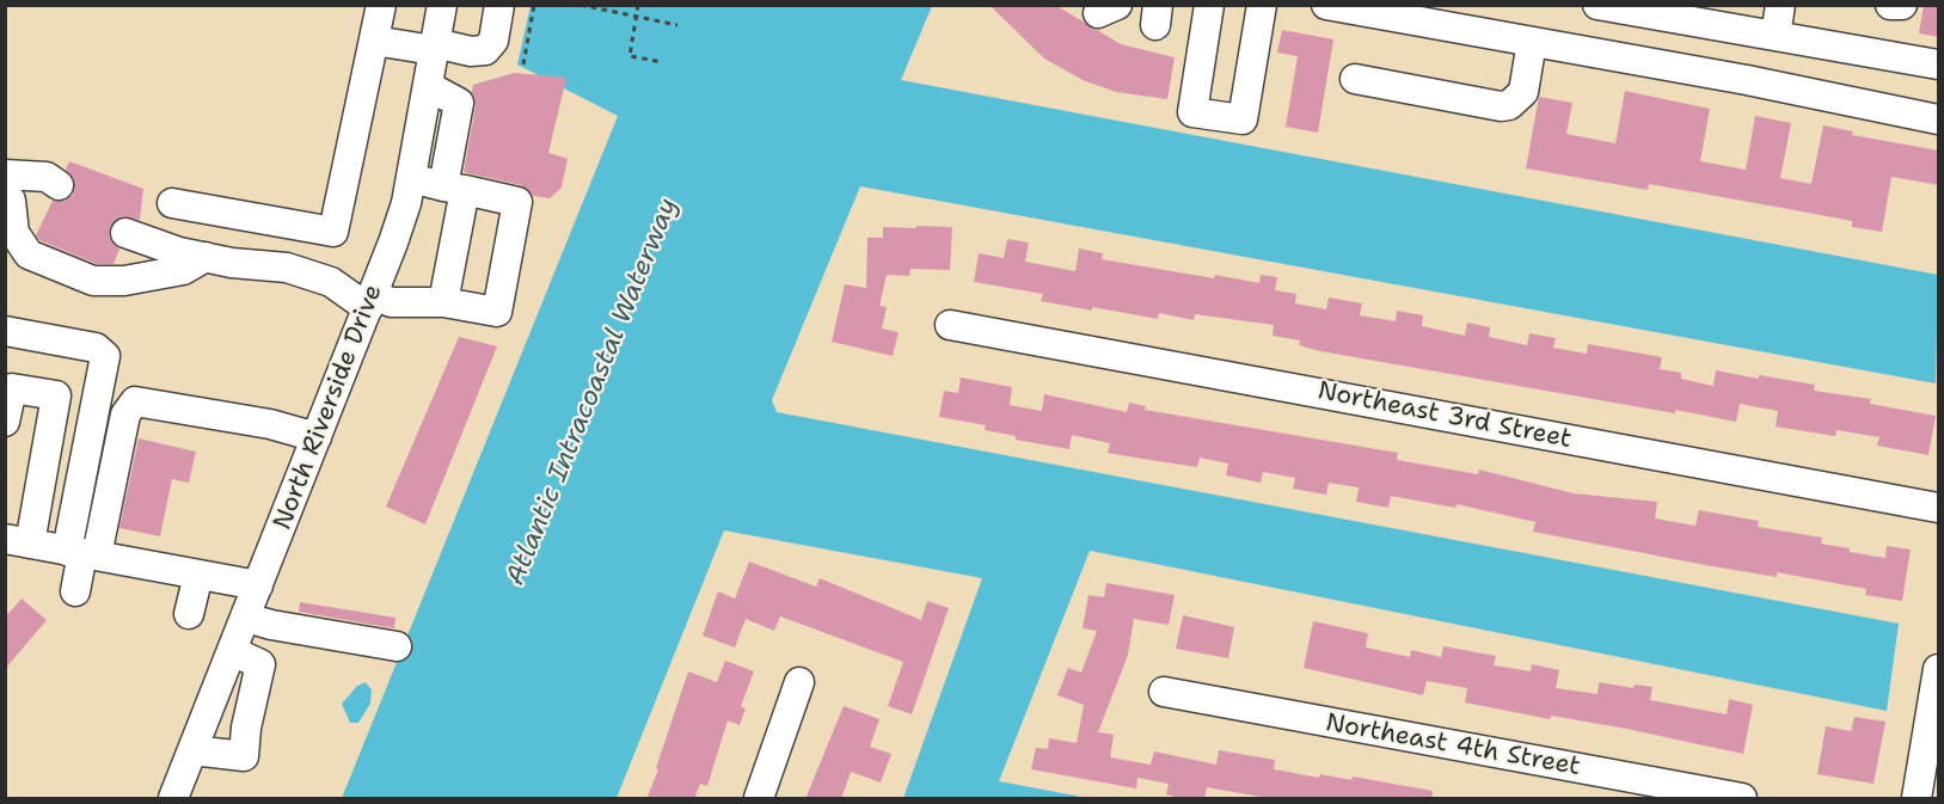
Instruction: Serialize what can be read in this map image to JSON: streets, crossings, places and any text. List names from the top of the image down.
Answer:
{
  "streets": {
    "street": ["North Riverside Drive", "Northeast 3rd Street", "Northeast 4th Street"]
  },
  "water": ["Atlantic Intracoastal Waterway"]
}
